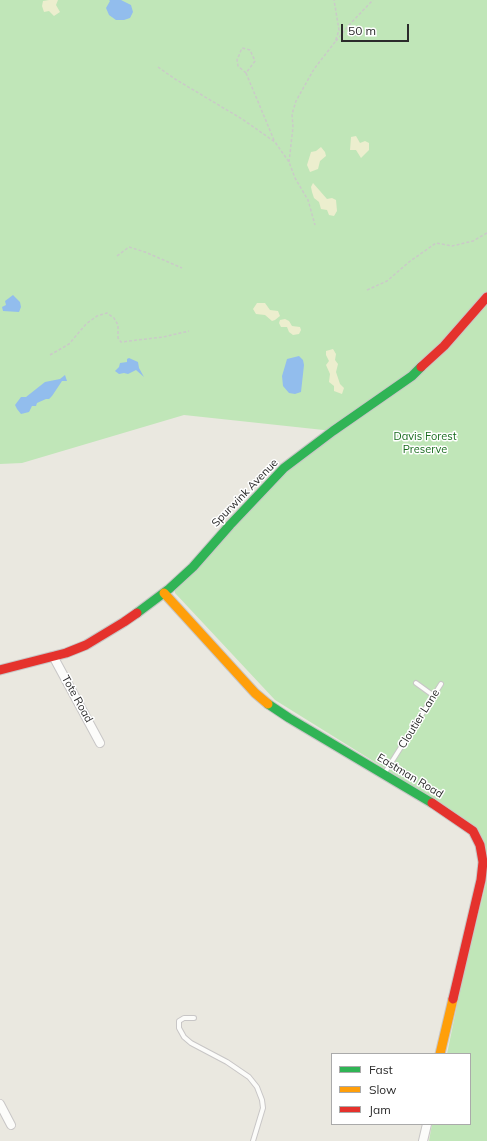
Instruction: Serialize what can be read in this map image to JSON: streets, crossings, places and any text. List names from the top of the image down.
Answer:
{
  "streets": {
    "street": ["Spurwink Avenue", "Tote Road", "Eastman Road"],
    "lane": ["Cloutier Lane"]
  },
  "crossings": [
    ["Spurwink Avenue", "Tote Road"],
    ["Spurwink Avenue", "Eastman Road"],
    ["Cloutier Lane", "Eastman Road"]
  ],
  "parks": ["Davis Forest Preserve"],
  "legend": ["Fast", "Slow", "Jam"],
  "scale_bar": "50 m"
}
